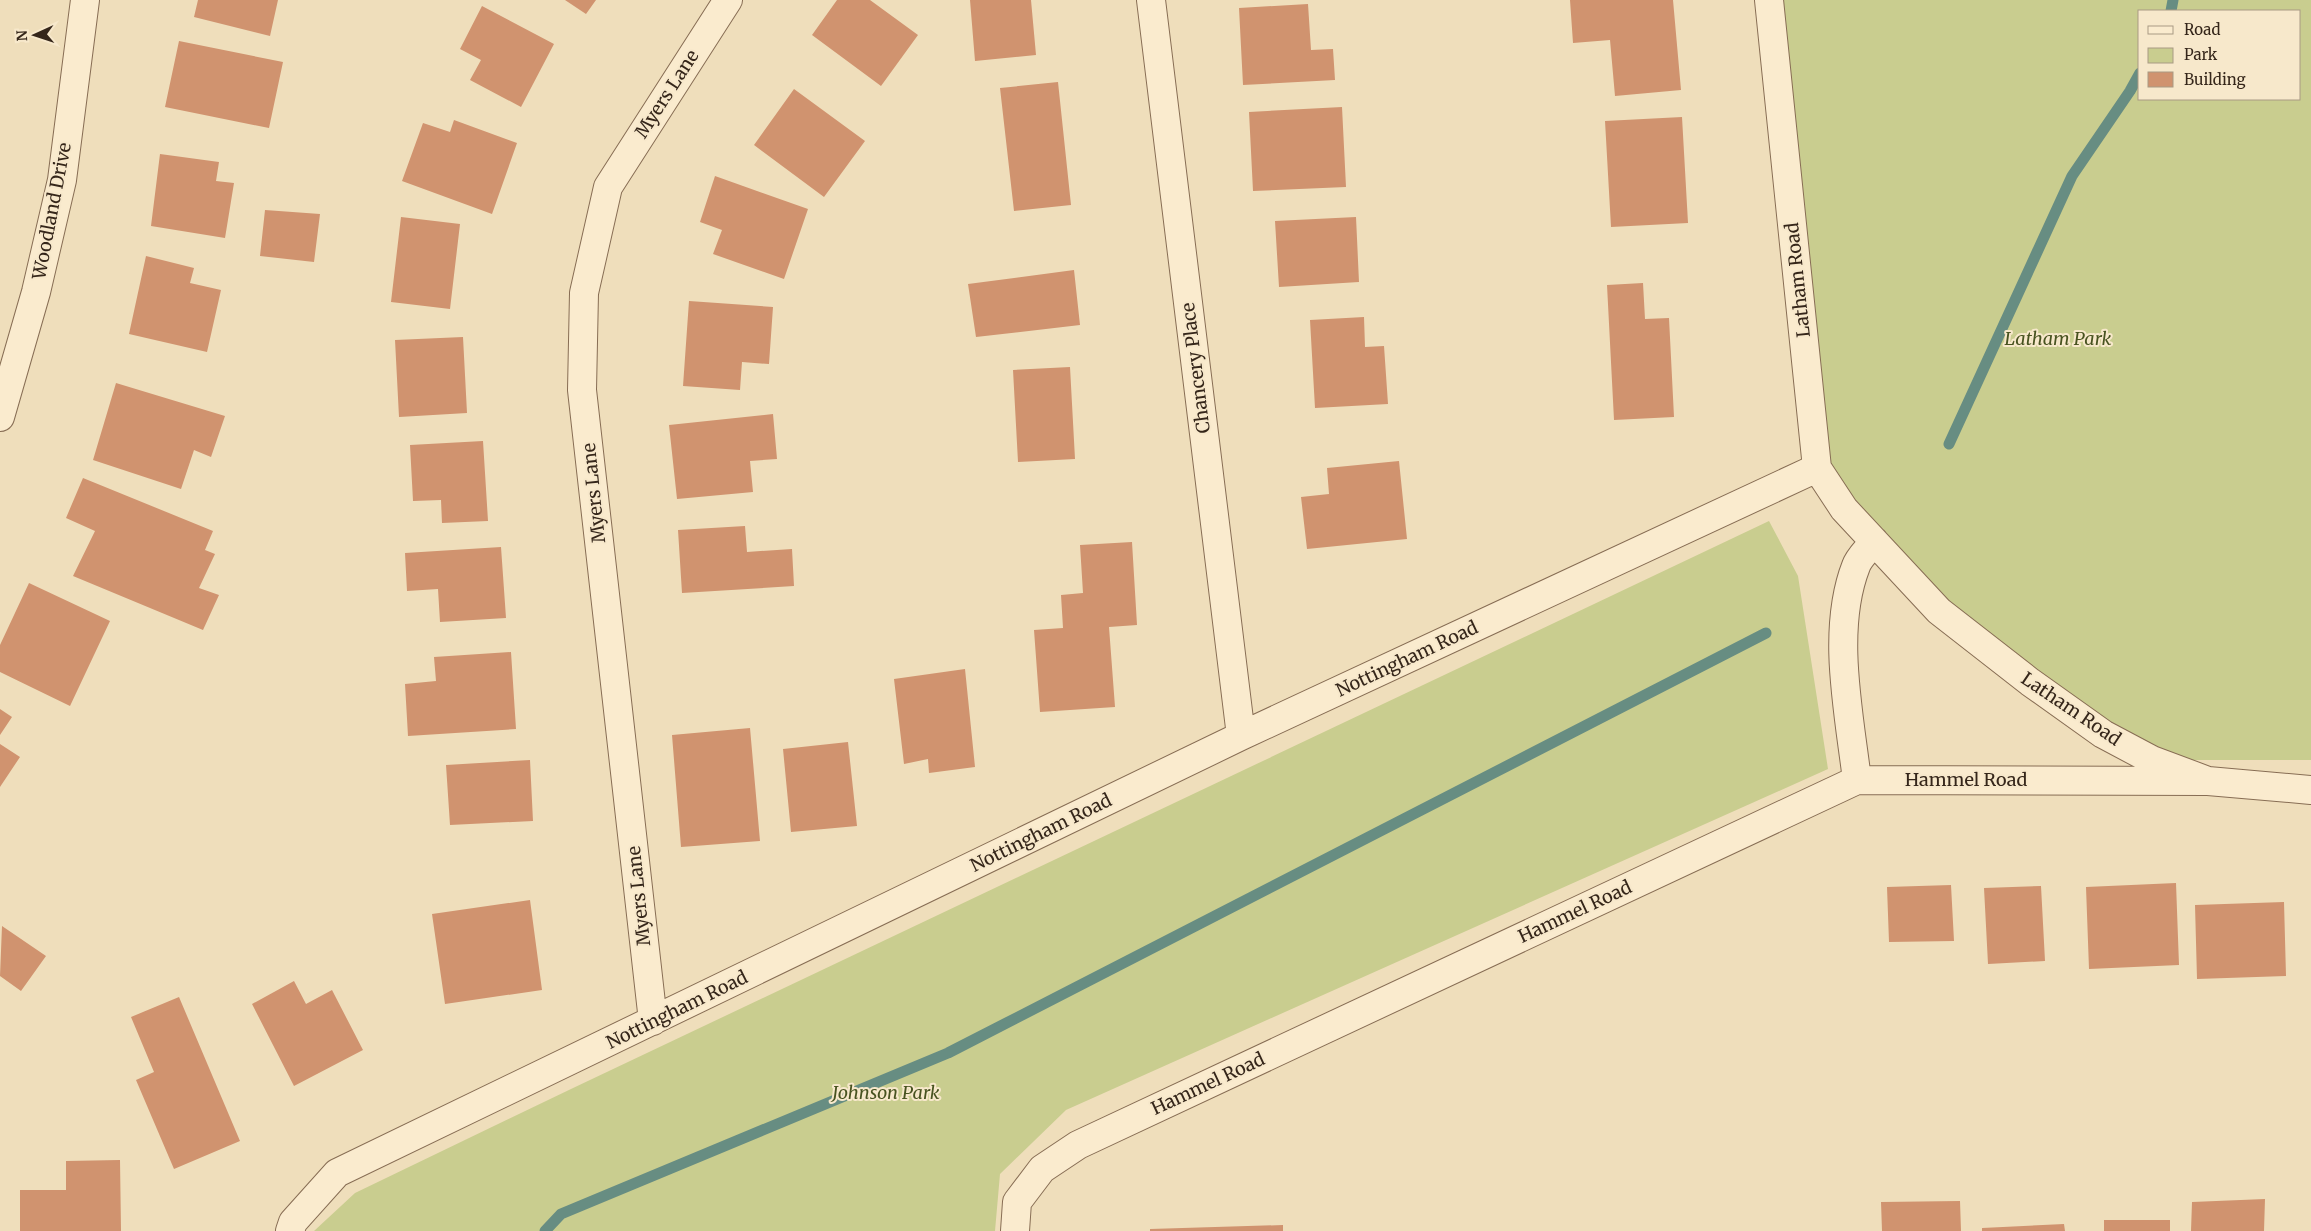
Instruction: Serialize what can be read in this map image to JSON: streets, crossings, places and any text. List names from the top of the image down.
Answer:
{
  "streets": {
    "street": [
      "Myers Lane",
      "Woodland Drive",
      "Latham Road",
      "Chancery Place",
      "Nottingham Road",
      "Hammel Road"
    ]
  },
  "crossings": [
    ["Myers Lane", "Nottingham Road"],
    ["Latham Road", "Nottingham Road"],
    ["Latham Road", "Hammel Road"],
    ["Chancery Place", "Nottingham Road"]
  ],
  "parks": ["Latham Park", "Johnson Park"],
  "legend": ["Road", "Park", "Building"],
  "north": "left"
}
